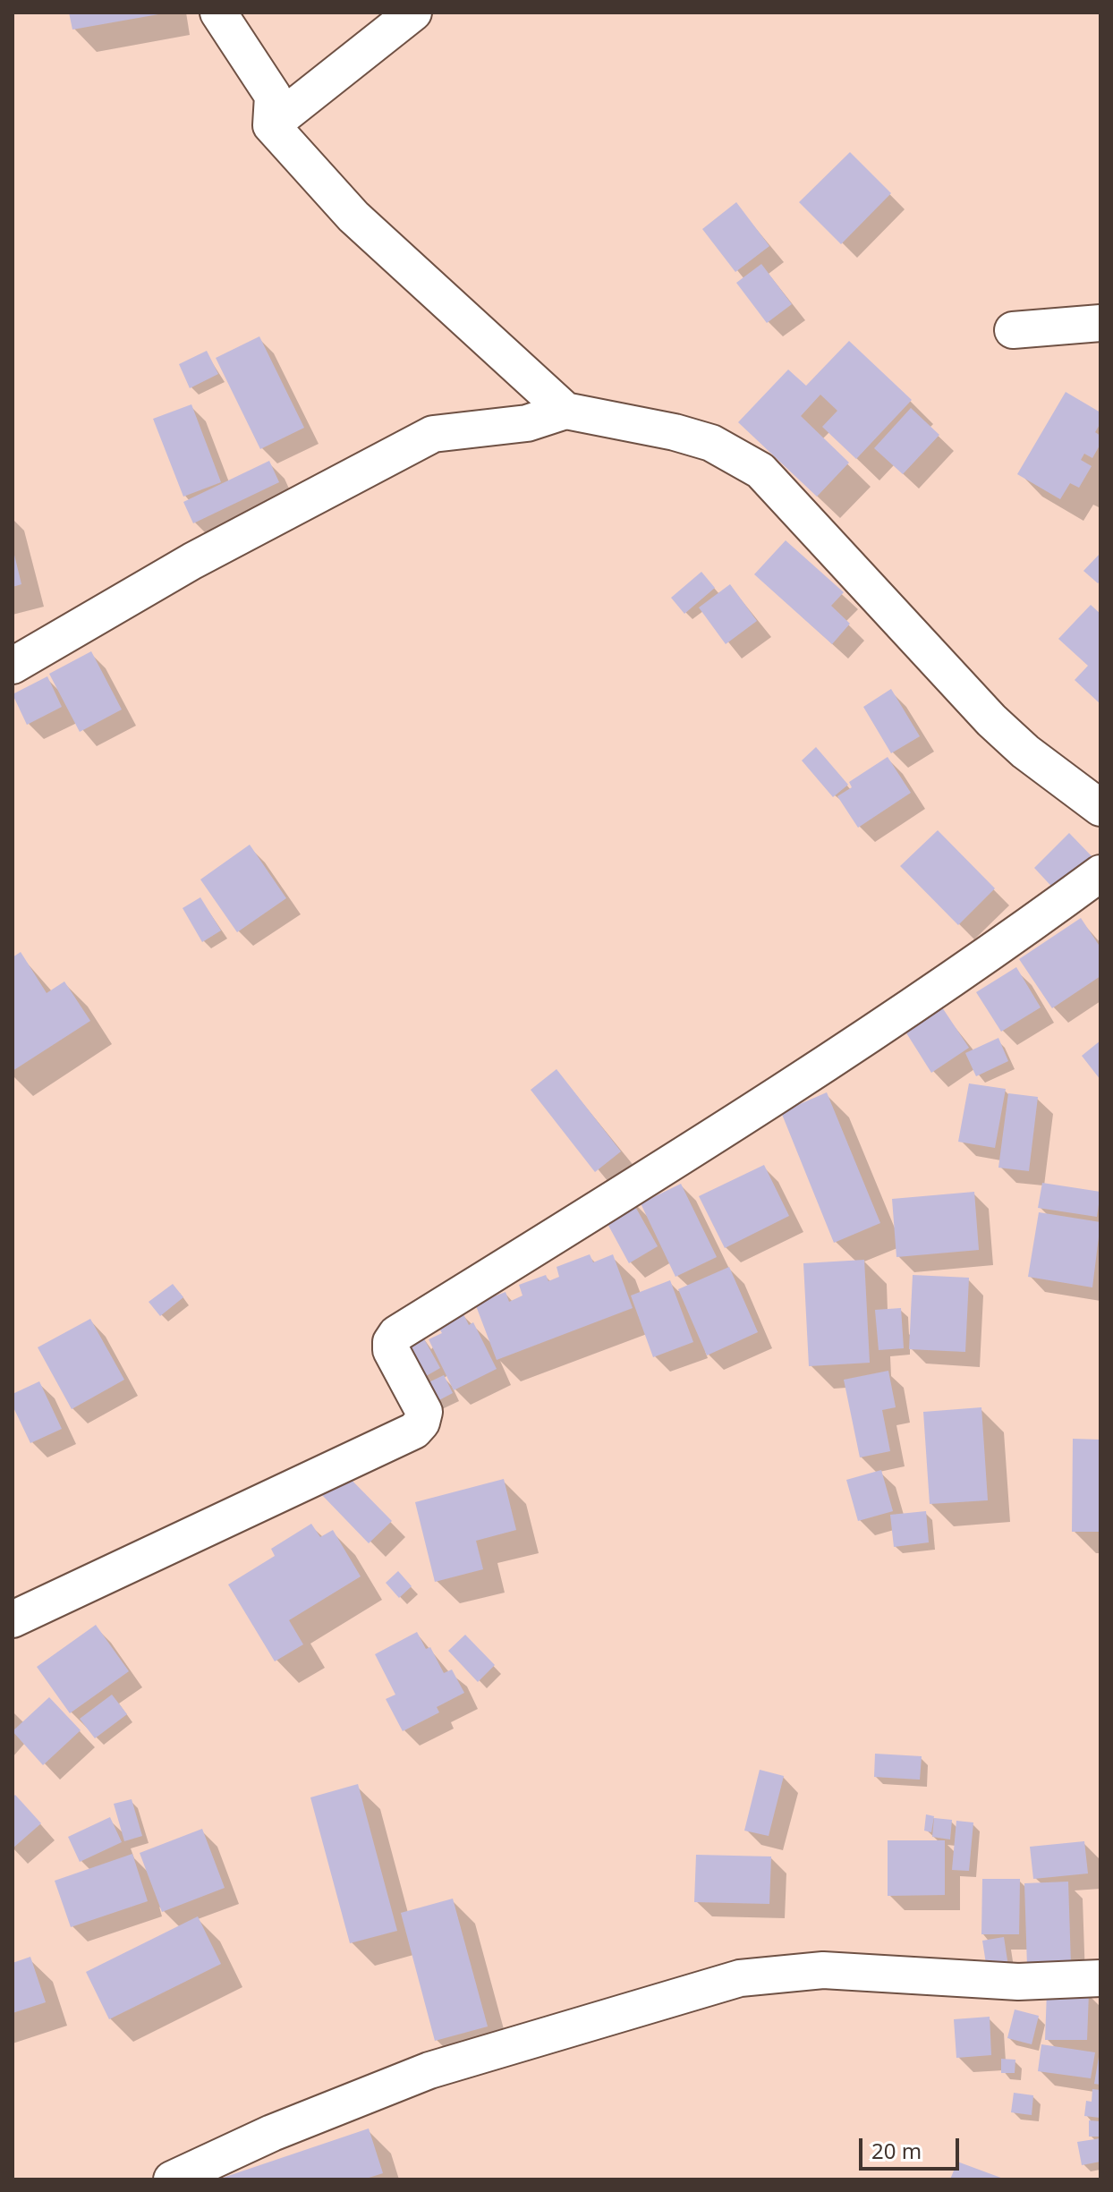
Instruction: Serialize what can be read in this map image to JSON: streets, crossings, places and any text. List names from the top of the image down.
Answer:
{
  "scale_bar": "20 m"
}
